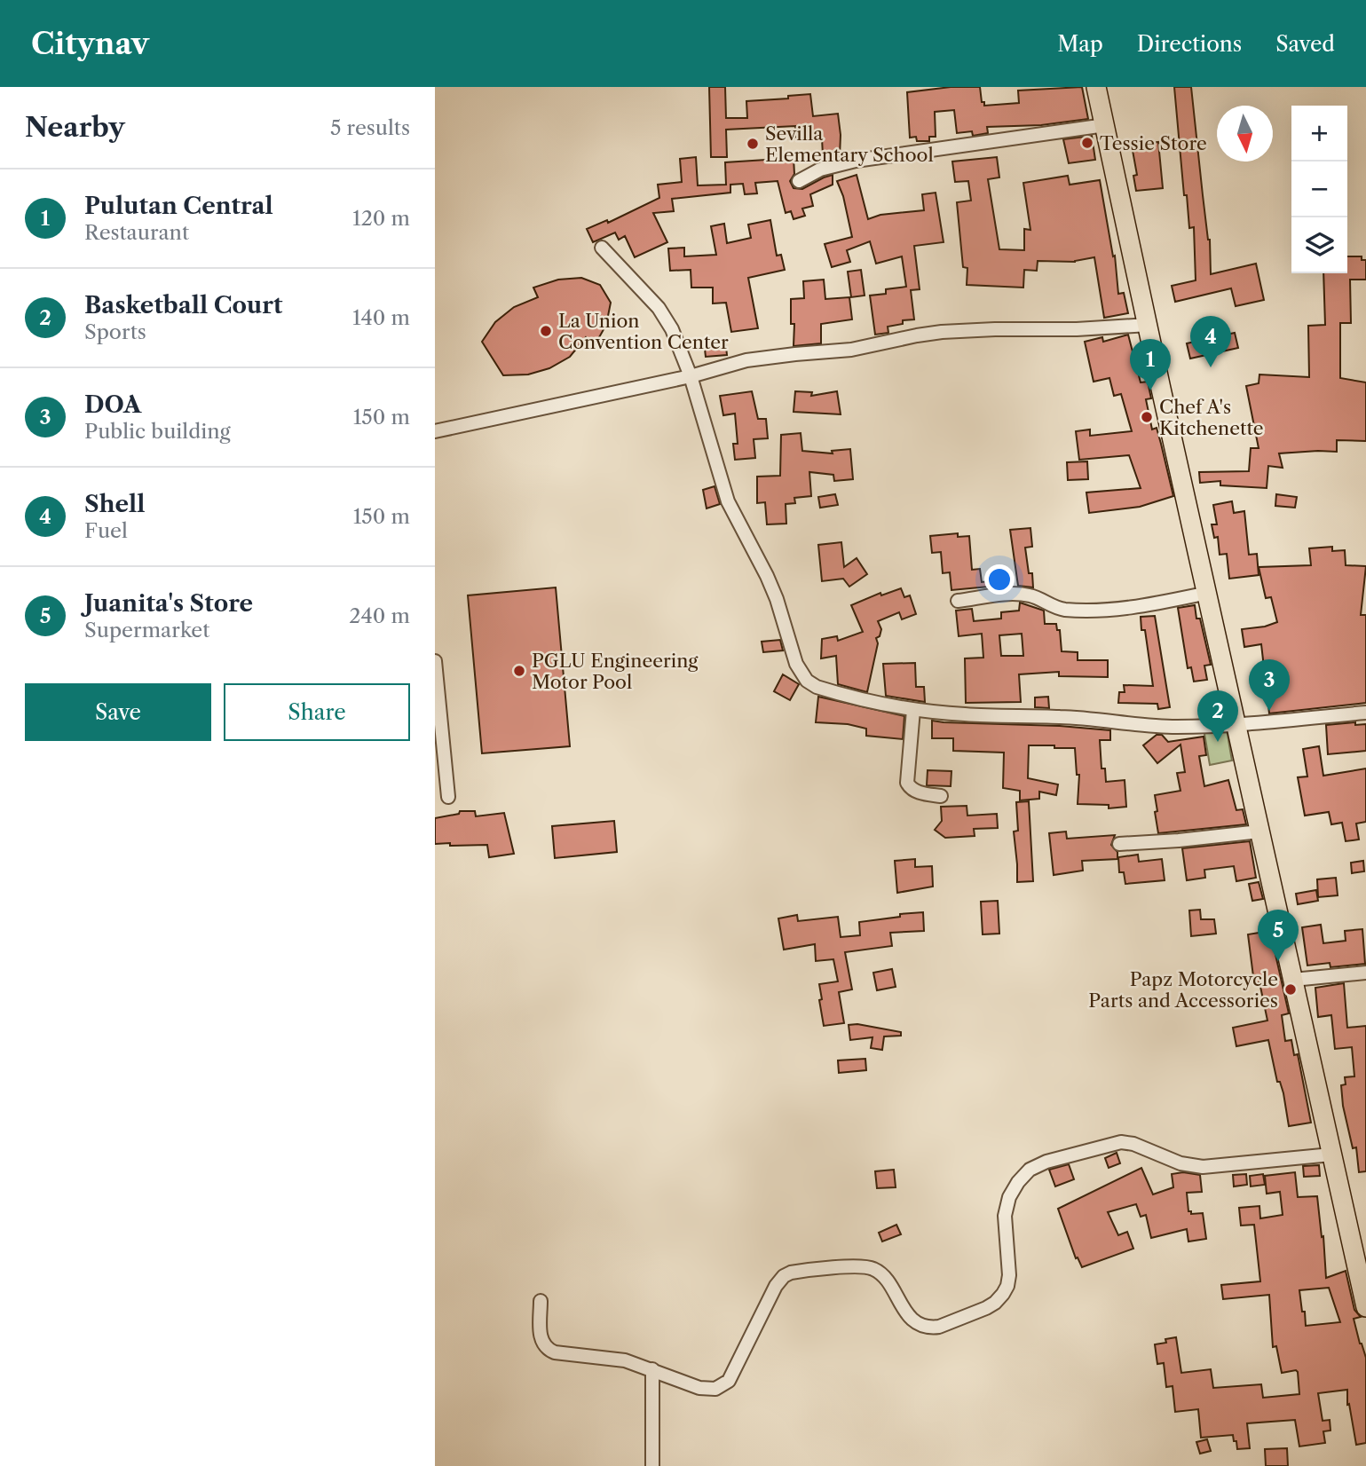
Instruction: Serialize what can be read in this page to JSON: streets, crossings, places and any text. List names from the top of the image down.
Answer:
{
  "places": [
    "Tessie Store",
    "Sevilla Elementary School",
    "La Union Convention Center",
    "Chef A's Kitchenette",
    "PGLU Engineering Motor Pool",
    "Papz Motorcycle Parts and Accessories"
  ],
  "north": "bottom",
  "page": {
    "header": "Citynav",
    "nav": ["Map", "Directions", "Saved"],
    "heading": ["Nearby", "5 results"],
    "map_buttons": ["+", "−"],
    "list": [
      {
        "mark": "1",
        "name": "Pulutan Central",
        "note": "Restaurant",
        "value": "120 m"
      },
      {
        "mark": "2",
        "name": "Basketball Court",
        "note": "Sports",
        "value": "140 m"
      },
      {
        "mark": "3",
        "name": "DOA",
        "note": "Public building",
        "value": "150 m"
      },
      {
        "mark": "4",
        "name": "Shell",
        "note": "Fuel",
        "value": "150 m"
      },
      {
        "mark": "5",
        "name": "Juanita's Store",
        "note": "Supermarket",
        "value": "240 m"
      }
    ],
    "pins": [
      "4",
      "1",
      "3",
      "2",
      "5"
    ],
    "buttons": ["Save", "Share"]
  }
}
